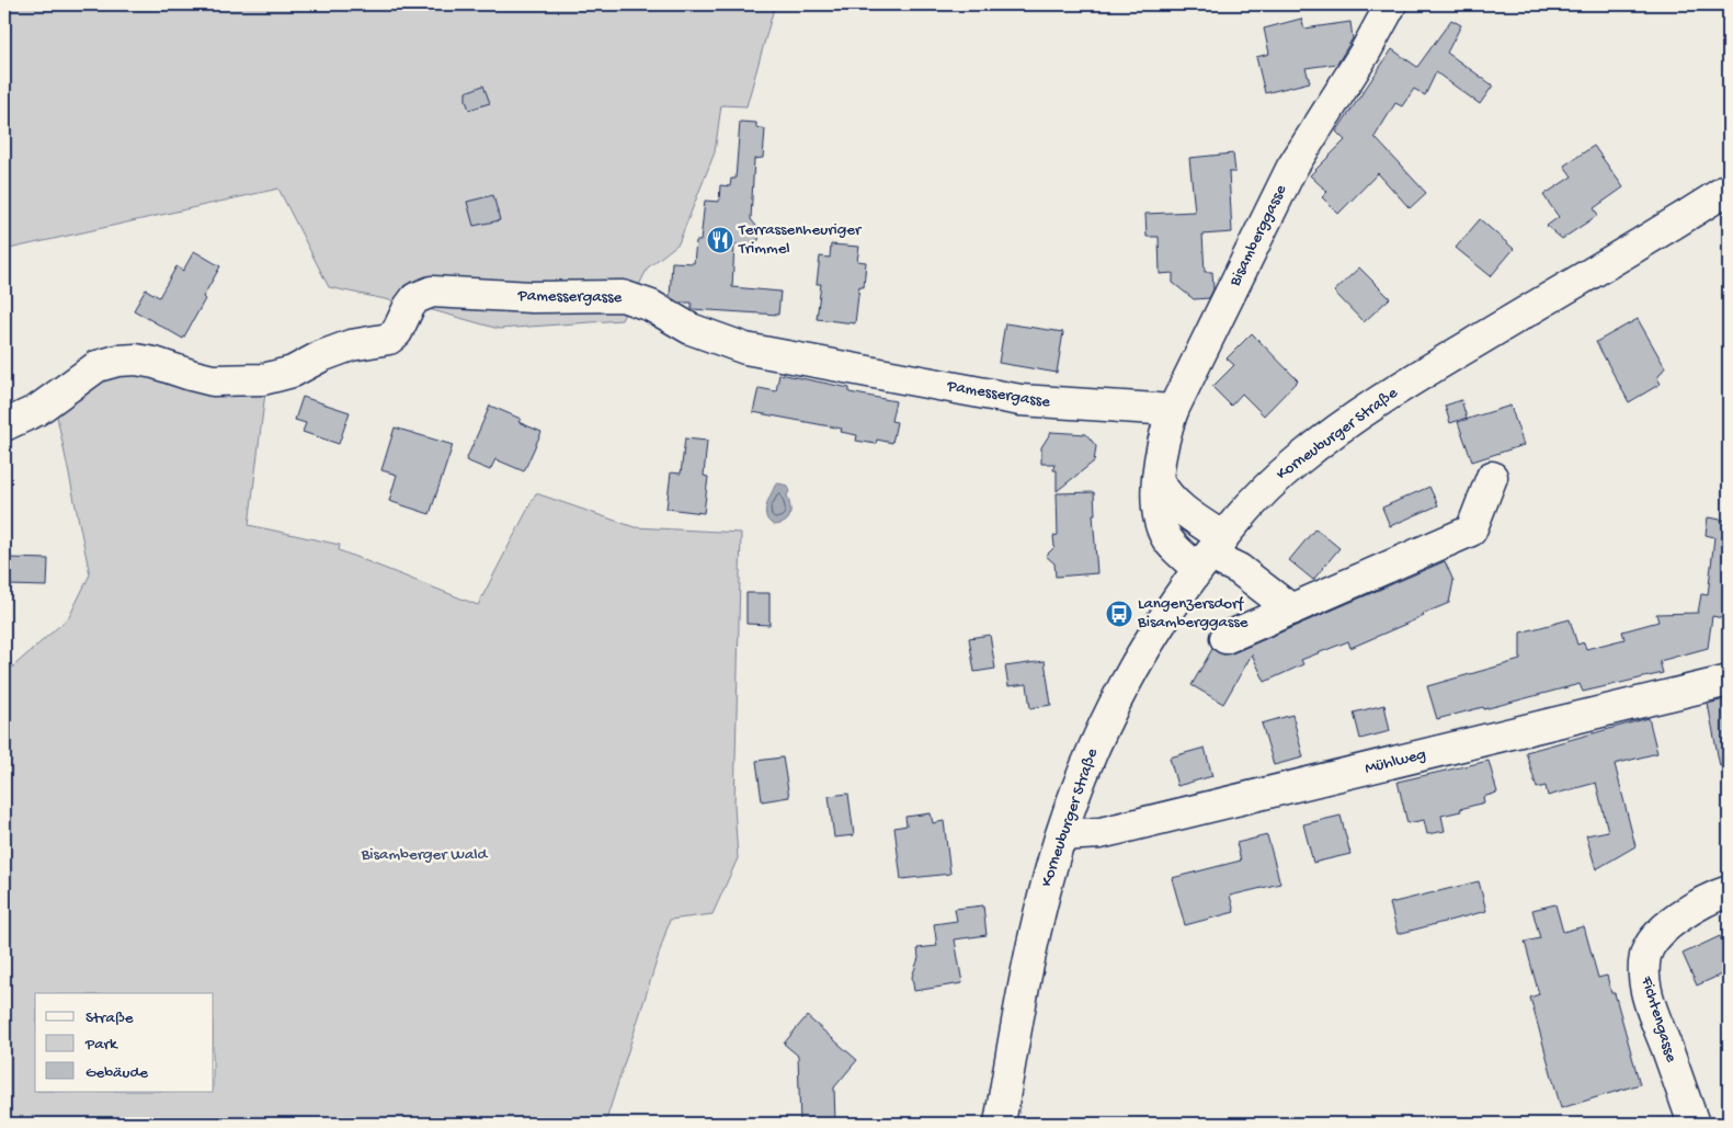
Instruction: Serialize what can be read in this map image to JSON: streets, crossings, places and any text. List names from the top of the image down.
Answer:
{
  "streets": {
    "street": [
      "Bisamberggasse",
      "Pamessergasse",
      "Korneuburger Straße",
      "Mühlweg",
      "Fichtengasse"
    ]
  },
  "crossings": [
    ["Bisamberggasse", "Pamessergasse"],
    ["Bisamberggasse", "Korneuburger Straße"],
    ["Korneuburger Straße", "Mühlweg"]
  ],
  "parks": ["Bisamberger Wald"],
  "places": {
    "restaurant": ["Terrassenheuriger Trimmel"],
    "bus stop": ["Langenzersdorf Bisamberggasse"]
  },
  "legend": ["Straße", "Park", "Gebäude"]
}
